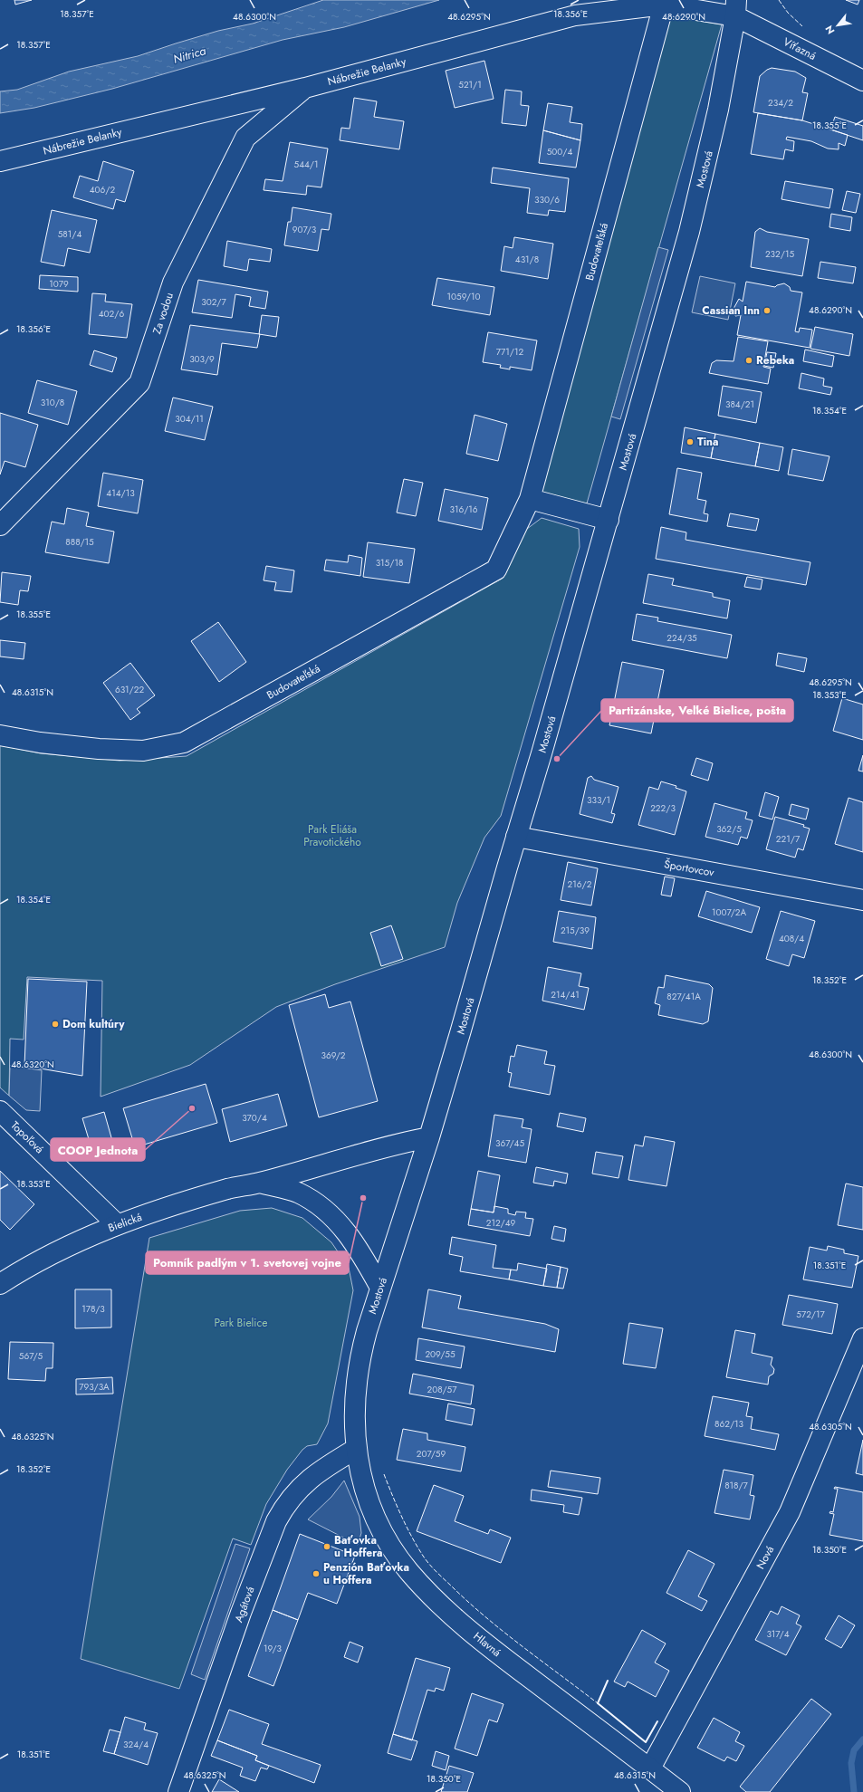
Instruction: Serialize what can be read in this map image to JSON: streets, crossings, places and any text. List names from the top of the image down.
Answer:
{
  "streets": {
    "street": [
      "Víťazná",
      "Nábrežie Belanky",
      "Mostová",
      "Budovateľská",
      "Za vodou",
      "Športovcov",
      "Topoľová",
      "Bielická",
      "Nová",
      "Agátová",
      "Hlavná"
    ]
  },
  "crossings": [
    ["Víťazná", "Nábrežie Belanky"],
    ["Víťazná", "Mostová"],
    ["Nábrežie Belanky", "Mostová"],
    ["Nábrežie Belanky", "Budovateľská"],
    ["Nábrežie Belanky", "Za vodou"],
    ["Mostová", "Športovcov"],
    ["Mostová", "Bielická"],
    ["Mostová", "Agátová"],
    ["Mostová", "Hlavná"],
    ["Topoľová", "Bielická"],
    ["Nová", "Hlavná"],
    ["Agátová", "Hlavná"]
  ],
  "water": ["Nitrica"],
  "parks": ["Park Eliáša Pravotického", "Park Bielice"],
  "places": [
    "Cassian Inn",
    "Rebeka",
    "Tina",
    "Partizánske, Veľké Bielice, pošta",
    "Dom kultúry",
    "COOP Jednota",
    "Pomník padlým v 1. svetovej vojne",
    "Baťovka u Hoffera",
    "Penzión Baťovka u Hoffera"
  ],
  "house_numbers": [
    "521/1",
    "234/2",
    "500/4",
    "544/1",
    "406/2",
    "330/6",
    "907/3",
    "581/4",
    "232/15",
    "431/8",
    "1079",
    "1059/10",
    "302/7",
    "402/6",
    "771/12",
    "303/9",
    "310/8",
    "384/21",
    "304/11",
    "414/13",
    "316/16",
    "888/15",
    "315/18",
    "224/35",
    "631/22",
    "333/1",
    "222/3",
    "362/5",
    "221/7",
    "216/2",
    "1007/2A",
    "215/39",
    "408/4",
    "214/41",
    "827/41A",
    "369/2",
    "370/4",
    "367/45",
    "212/49",
    "178/3",
    "572/17",
    "209/55",
    "567/5",
    "793/3A",
    "208/57",
    "862/13",
    "207/59",
    "818/7",
    "317/4",
    "19/3",
    "324/4"
  ],
  "north": "bottom left",
  "coordinates": [
    "18.357°E",
    "18.356°E",
    "48.6300°N",
    "48.6290°N",
    "48.6295°N",
    "18.355°E",
    "18.354°E",
    "48.6315°N",
    "18.353°E",
    "18.352°E",
    "48.6320°N",
    "18.351°E",
    "48.6305°N",
    "48.6325°N",
    "18.350°E"
  ]
}
